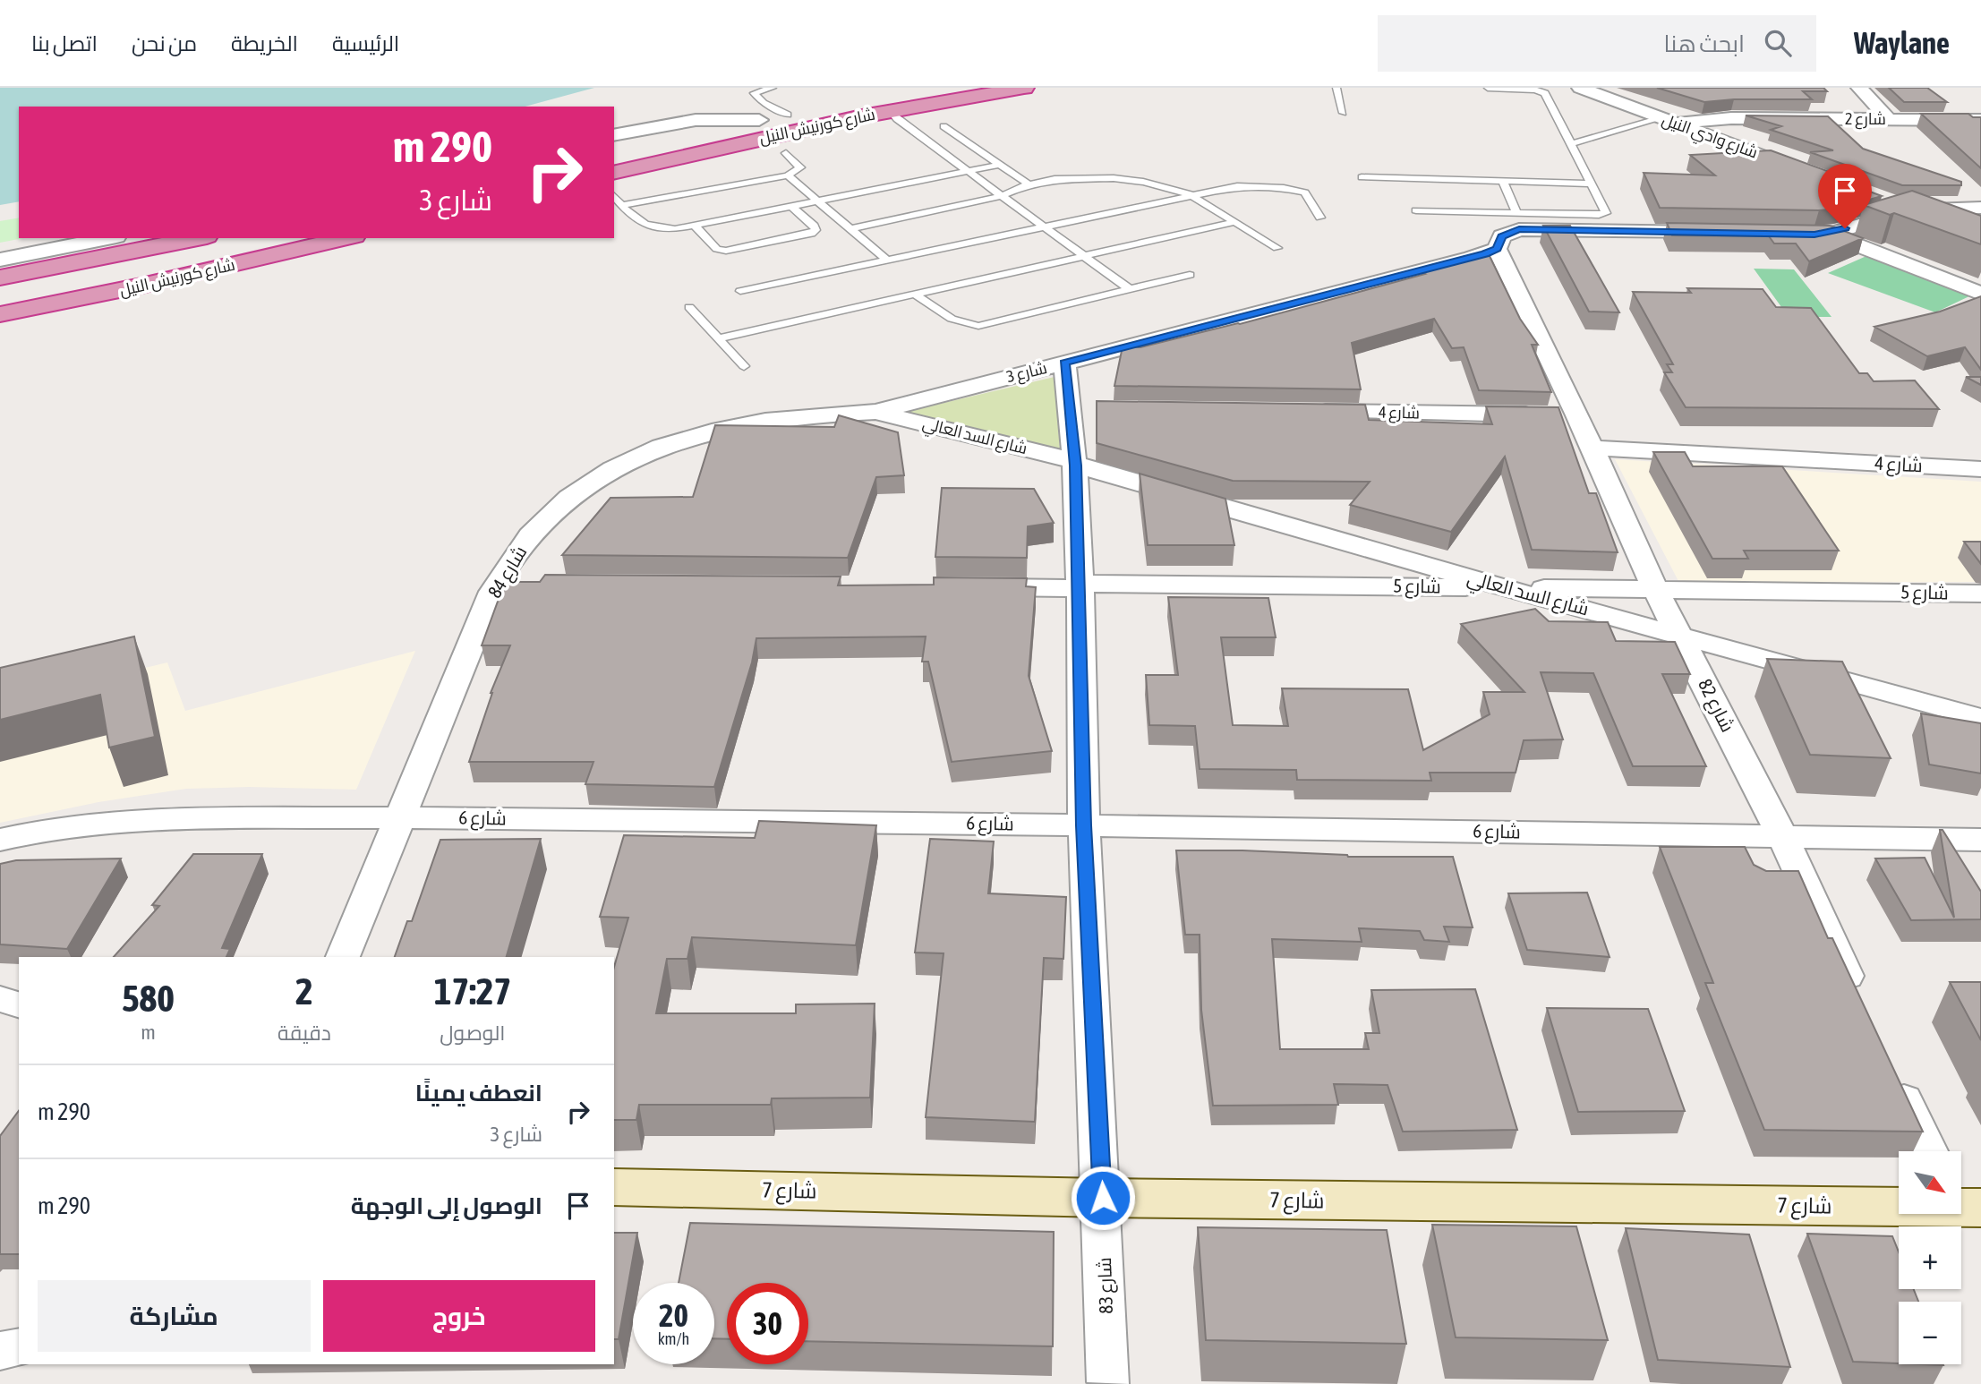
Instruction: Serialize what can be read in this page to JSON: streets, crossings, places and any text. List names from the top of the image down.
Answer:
{
  "streets": {
    "highway": ["شارع كورنيش النيل"],
    "street": [
      "شارع 2",
      "شارع وادي النيل",
      "شارع 3",
      "شارع 4",
      "شارع السد العالي",
      "شارع 84",
      "شارع 5",
      "شارع 82",
      "شارع 6",
      "شارع 7",
      "شارع 83"
    ]
  },
  "crossings": [
    ["شارع 2", "شارع وادي النيل"],
    ["شارع 3", "شارع السد العالي"],
    ["شارع 3", "شارع 84"],
    ["شارع 3", "شارع 82"],
    ["شارع 3", "شارع 83"],
    ["شارع 4", "شارع 82"],
    ["شارع السد العالي", "شارع 84"],
    ["شارع السد العالي", "شارع 5"],
    ["شارع السد العالي", "شارع 82"],
    ["شارع السد العالي", "شارع 83"],
    ["شارع 84", "شارع 6"],
    ["شارع 5", "شارع 82"],
    ["شارع 5", "شارع 83"],
    ["شارع 82", "شارع 6"],
    ["شارع 6", "شارع 83"],
    ["شارع 7", "شارع 83"]
  ],
  "north": "bottom right",
  "page": {
    "header": "Waylane",
    "search": "ابحث هنا",
    "nav": [
      "الرئيسية",
      "الخريطة",
      "من نحن",
      "اتصل بنا"
    ],
    "turn": ["290 m", "شارع 3"],
    "eta": [
      "17:27",
      "الوصول",
      "2",
      "دقيقة",
      "580",
      "m"
    ],
    "list": [
      {
        "name": "انعطف يمينًا",
        "note": "شارع 3",
        "value": "290 m"
      },
      {
        "name": "الوصول إلى الوجهة",
        "value": "290 m"
      }
    ],
    "map_buttons": ["+", "−"],
    "buttons": ["خروج", "مشاركة"],
    "speed": "20 km/h",
    "limit": "30"
  }
}
